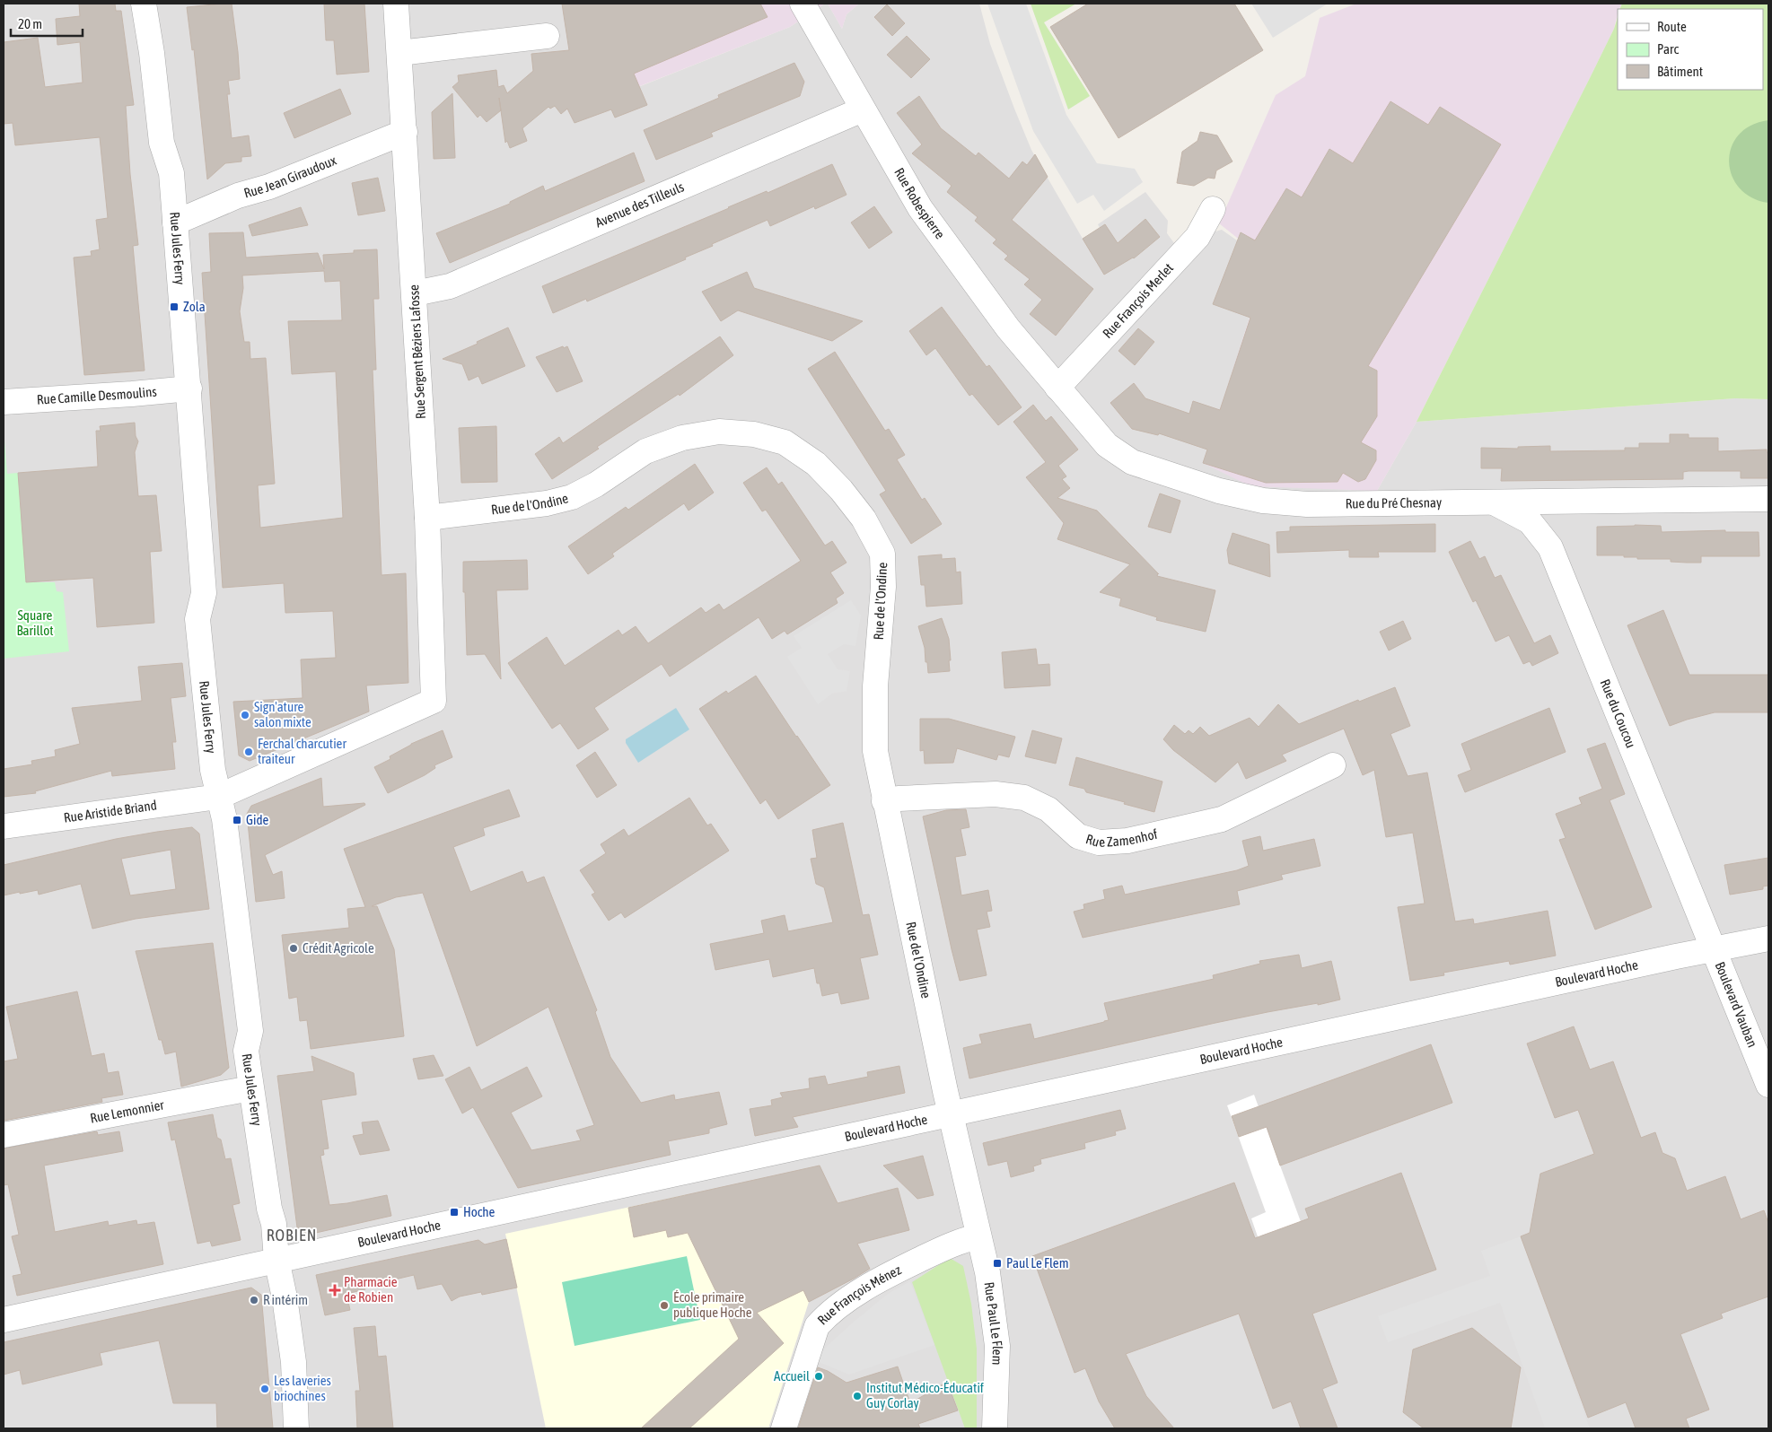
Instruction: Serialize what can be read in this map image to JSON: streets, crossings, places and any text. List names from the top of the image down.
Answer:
{
  "streets": {
    "street": [
      "Rue Jean Giraudoux",
      "Rue Robespierre",
      "Avenue des Tilleuls",
      "Rue Jules Ferry",
      "Rue François Merlet",
      "Rue Sergent Béziers Lafosse",
      "Rue Camille Desmoulins",
      "Rue du Pré Chesnay",
      "Rue de l'Ondine",
      "Rue du Coucou",
      "Rue Aristide Briand",
      "Rue Zamenhof",
      "Boulevard Hoche",
      "Boulevard Vauban",
      "Rue Lemonnier",
      "Rue François Ménez",
      "Rue Paul Le Flem"
    ]
  },
  "crossings": [
    ["Rue Jean Giraudoux", "Rue Jules Ferry"],
    ["Rue Jean Giraudoux", "Rue Sergent Béziers Lafosse"],
    ["Rue Robespierre", "Avenue des Tilleuls"],
    ["Rue Robespierre", "Rue François Merlet"],
    ["Rue Robespierre", "Rue du Pré Chesnay"],
    ["Avenue des Tilleuls", "Rue Sergent Béziers Lafosse"],
    ["Rue Jules Ferry", "Rue Camille Desmoulins"],
    ["Rue Jules Ferry", "Rue Aristide Briand"],
    ["Rue Jules Ferry", "Boulevard Hoche"],
    ["Rue Jules Ferry", "Rue Lemonnier"],
    ["Rue François Merlet", "Rue du Pré Chesnay"],
    ["Rue Sergent Béziers Lafosse", "Rue de l'Ondine"],
    ["Rue Sergent Béziers Lafosse", "Rue Aristide Briand"],
    ["Rue du Pré Chesnay", "Rue du Coucou"],
    ["Rue de l'Ondine", "Rue Zamenhof"],
    ["Rue de l'Ondine", "Boulevard Hoche"],
    ["Rue de l'Ondine", "Rue Paul Le Flem"],
    ["Rue du Coucou", "Boulevard Hoche"],
    ["Rue du Coucou", "Boulevard Vauban"],
    ["Boulevard Hoche", "Boulevard Vauban"],
    ["Boulevard Hoche", "Rue Paul Le Flem"],
    ["Rue François Ménez", "Rue Paul Le Flem"]
  ],
  "districts": ["ROBIEN"],
  "parks": ["Square Barillot"],
  "places": {
    "transit": [
      "Zola",
      "Gide",
      "Hoche",
      "Paul Le Flem"
    ],
    "other": [
      "Sign'ature salon mixte",
      "Ferchal charcutier traiteur",
      "Crédit Agricole",
      "R intérim",
      "École primaire publique Hoche",
      "Accueil",
      "Les laveries briochines",
      "Institut Médico-Éducatif Guy Corlay"
    ],
    "health": ["Pharmacie de Robien"]
  },
  "legend": ["Route", "Parc", "Bâtiment"],
  "scale_bar": "20 m"
}
